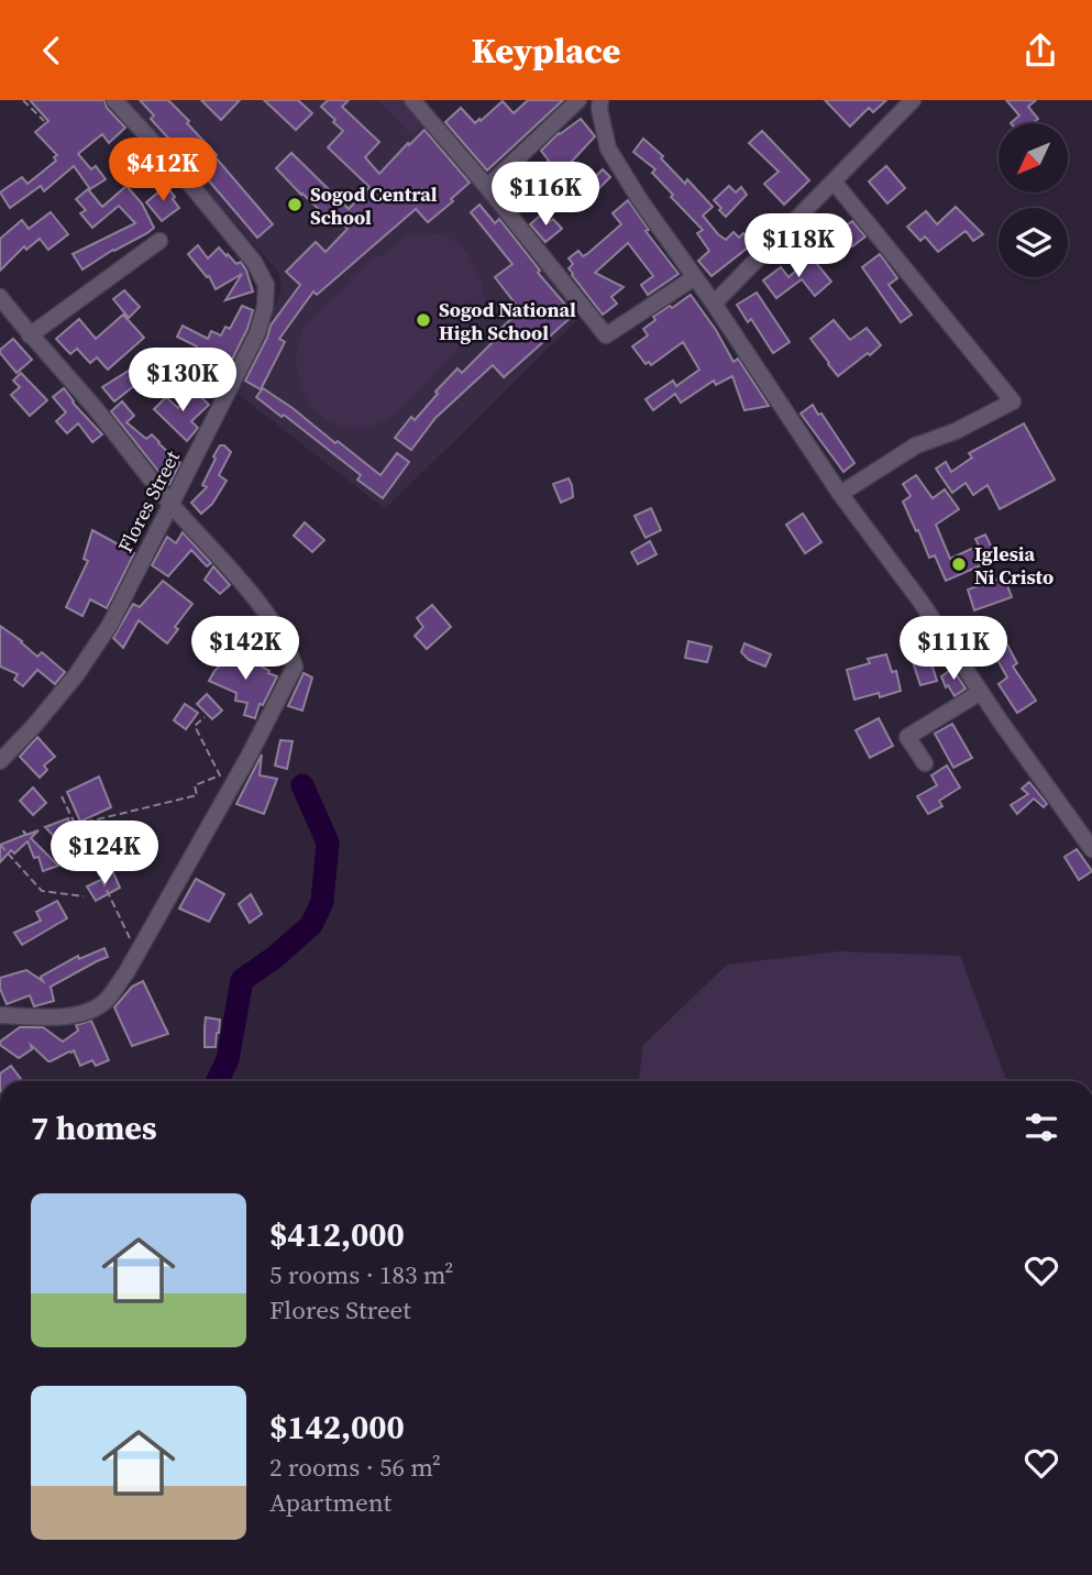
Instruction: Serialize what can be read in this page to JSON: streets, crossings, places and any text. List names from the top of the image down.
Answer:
{
  "streets": {
    "street": ["Flores Street"]
  },
  "places": ["Sogod Central School", "Sogod National High School", "Iglesia Ni Cristo"],
  "north": "bottom left",
  "page": {
    "header": "Keyplace",
    "price": [
      "$412K",
      "$116K",
      "$118K",
      "$130K",
      "$142K",
      "$111K",
      "$124K"
    ],
    "heading": "7 homes",
    "list": [
      {
        "name": "$412,000",
        "note": "5 rooms · 183 m² · Flores Street"
      },
      {
        "name": "$142,000",
        "note": "2 rooms · 56 m² · Apartment"
      }
    ]
  }
}
